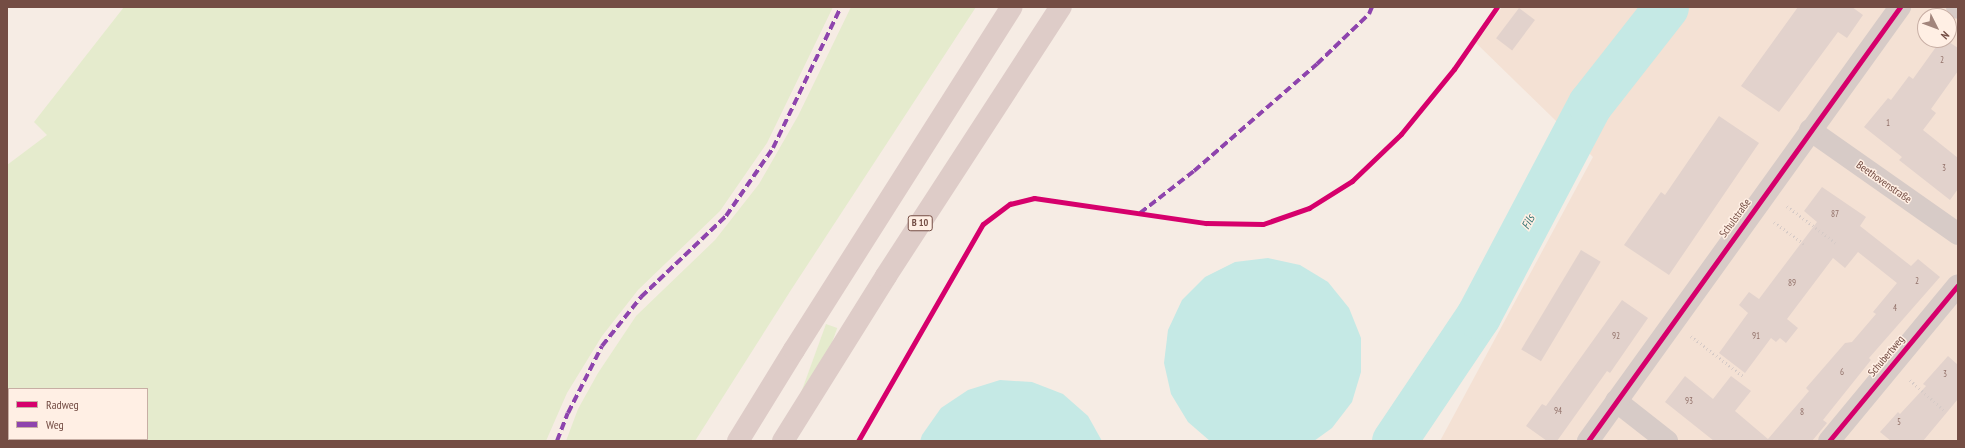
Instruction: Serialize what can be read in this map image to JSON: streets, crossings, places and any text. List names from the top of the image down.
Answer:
{
  "streets": {
    "highway": ["B 10"],
    "street": ["Beethovenstraße", "Schulstraße", "Schubertweg"]
  },
  "crossings": [
    ["Beethovenstraße", "Schulstraße"]
  ],
  "water": ["Fils"],
  "house_numbers": [
    "2",
    "1",
    "3",
    "87",
    "2",
    "89",
    "4",
    "92",
    "91",
    "6",
    "3",
    "93",
    "94",
    "8",
    "5"
  ],
  "legend": ["Radweg", "Weg"],
  "north": "bottom right"
}
